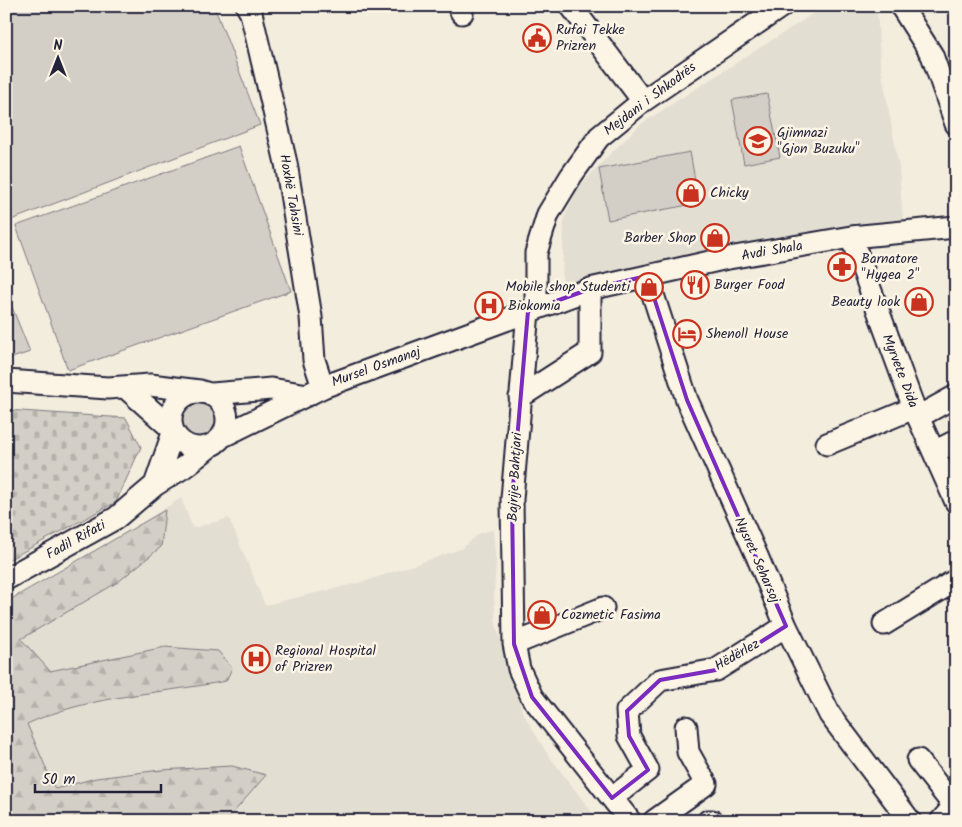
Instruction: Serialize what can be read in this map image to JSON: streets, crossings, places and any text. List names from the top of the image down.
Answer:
{
  "streets": {
    "street": [
      "Mejdani i Shkodrës",
      "Hoxhë Tahsini",
      "Avdi Shala",
      "Mursel Osmanaj",
      "Myrvete Dida",
      "Bajrije Bahtjari",
      "Fadil Rifati",
      "Nysret Seharsoj",
      "Hëdërlez"
    ]
  },
  "crossings": [
    ["Mejdani i Shkodrës", "Avdi Shala"],
    ["Mejdani i Shkodrës", "Mursel Osmanaj"],
    ["Mejdani i Shkodrës", "Bajrije Bahtjari"],
    ["Hoxhë Tahsini", "Mursel Osmanaj"],
    ["Hoxhë Tahsini", "Fadil Rifati"],
    ["Avdi Shala", "Mursel Osmanaj"],
    ["Avdi Shala", "Myrvete Dida"],
    ["Avdi Shala", "Bajrije Bahtjari"],
    ["Avdi Shala", "Nysret Seharsoj"],
    ["Mursel Osmanaj", "Bajrije Bahtjari"],
    ["Mursel Osmanaj", "Fadil Rifati"],
    ["Bajrije Bahtjari", "Hëdërlez"],
    ["Nysret Seharsoj", "Hëdërlez"]
  ],
  "places": {
    "public building": ["Rufai Tekke Prizren"],
    "school or university": ["Gjimnazi \"Gjon Buzuku\""],
    "shop": [
      "Chicky",
      "Barber Shop",
      "Mobile shop Studenti",
      "Beauty look",
      "Cozmetic Fasima"
    ],
    "pharmacy": ["Barnatore \"Hygea 2\""],
    "restaurant": ["Burger Food"],
    "hospital": ["Biokomia", "Regional Hospital of Prizren"],
    "hotel": ["Shenoll House"]
  },
  "scale_bar": "50 m",
  "north": "top"
}
